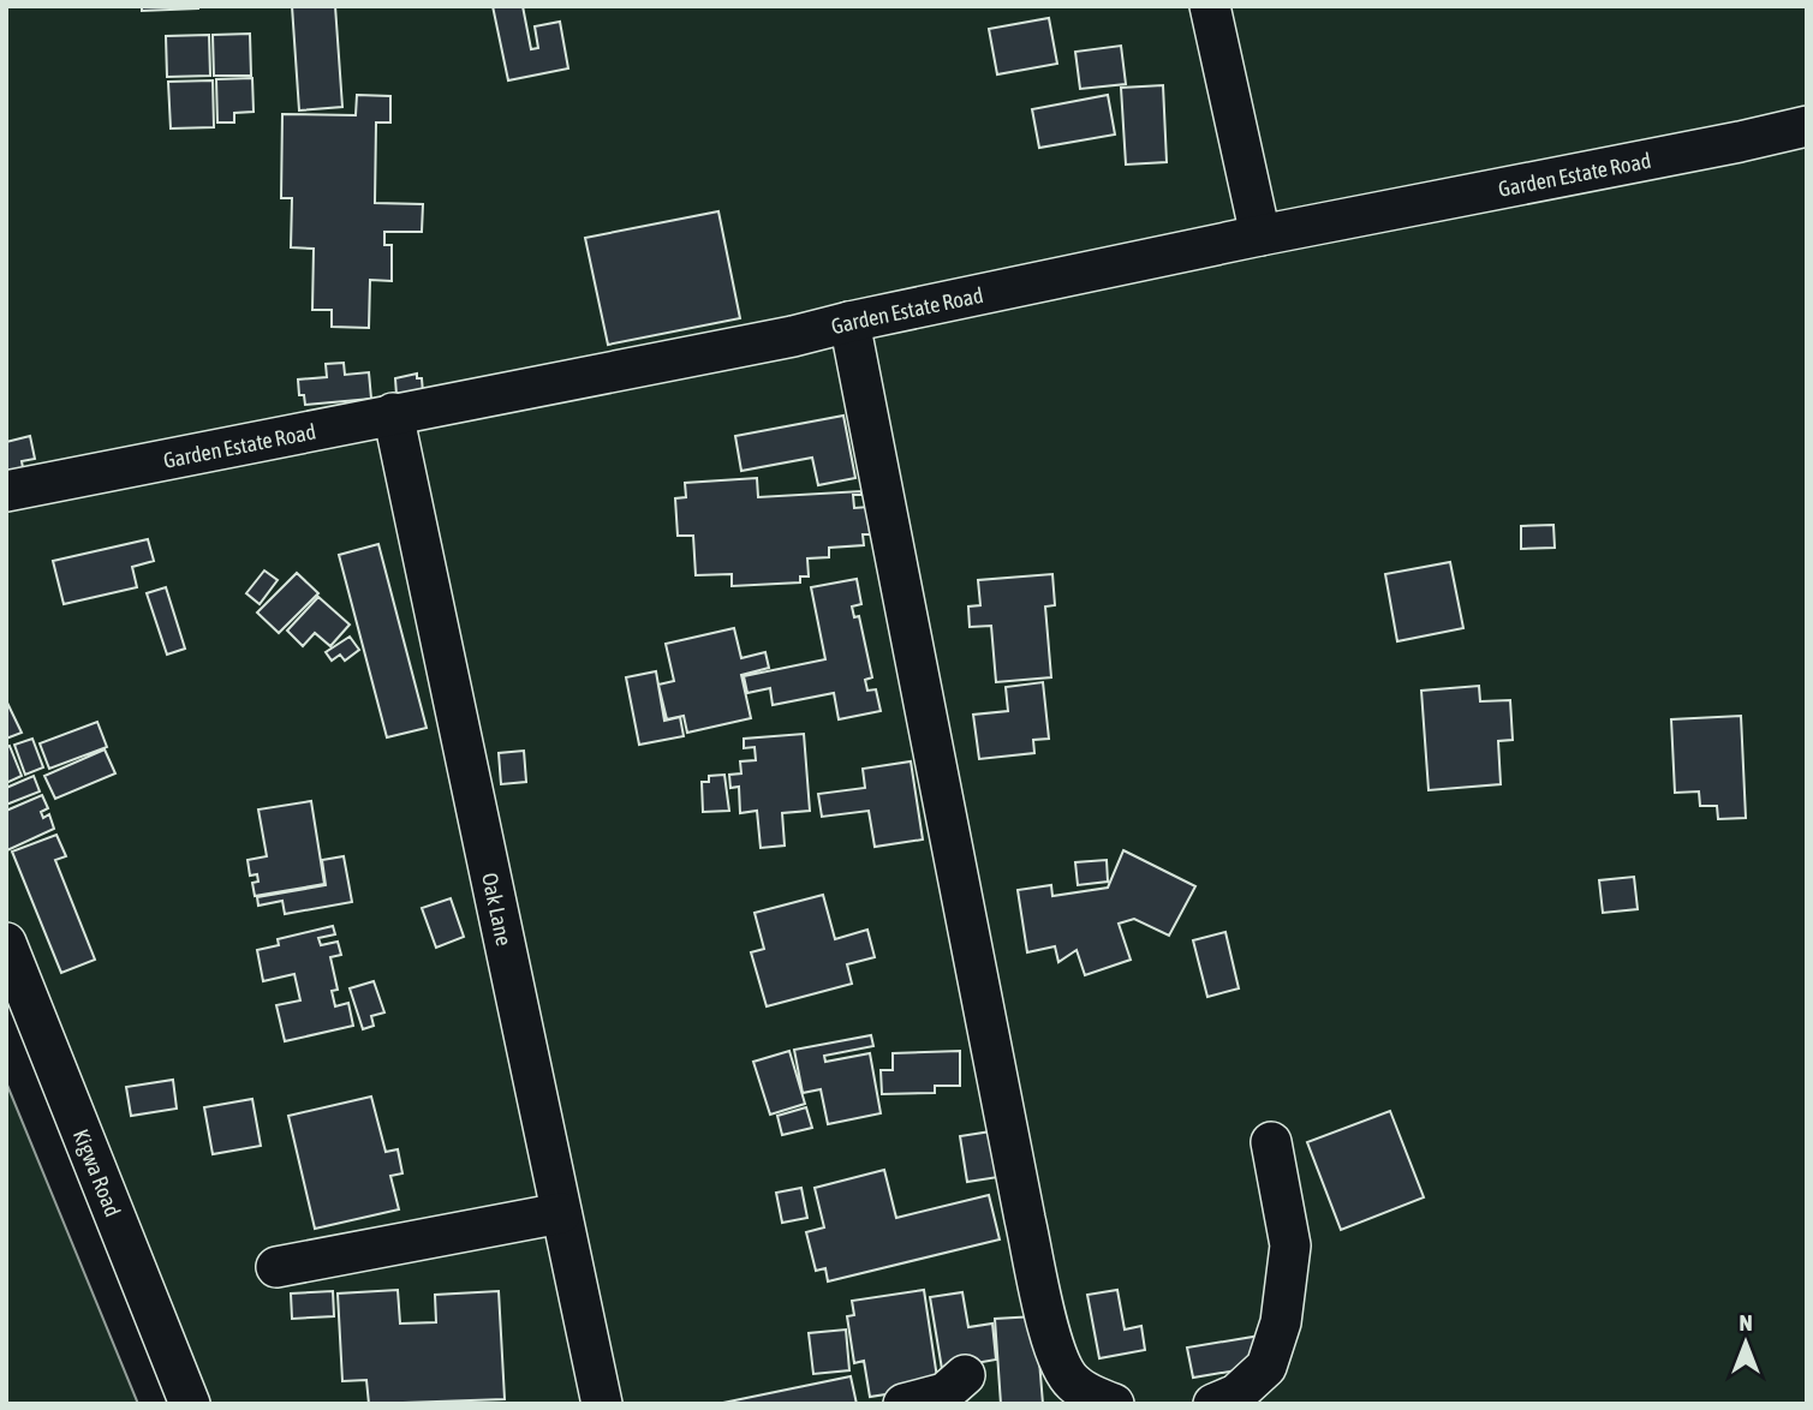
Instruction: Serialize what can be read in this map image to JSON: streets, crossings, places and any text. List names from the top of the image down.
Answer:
{
  "streets": {
    "street": ["Garden Estate Road", "Oak Lane", "Kigwa Road"]
  },
  "crossings": [
    ["Garden Estate Road", "Oak Lane"]
  ],
  "north": "top"
}
